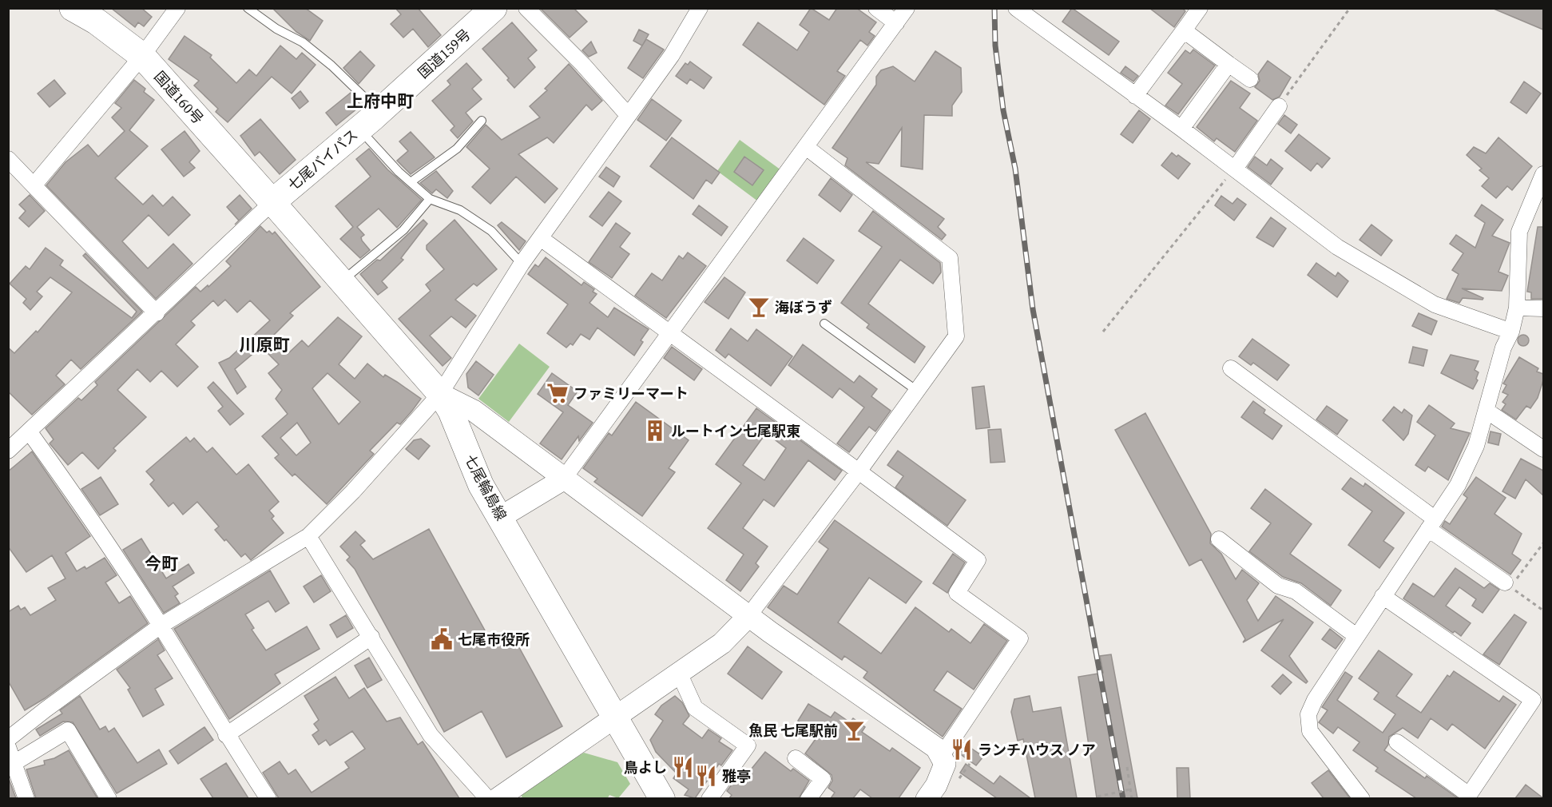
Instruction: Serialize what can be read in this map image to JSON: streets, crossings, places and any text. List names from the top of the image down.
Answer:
{
  "streets": {
    "highway": ["国道159号", "国道160号", "七尾バイパス"],
    "main road": ["七尾輪島線"]
  },
  "crossings": [
    ["国道159号", "七尾バイパス"],
    ["国道160号", "七尾バイパス"],
    ["国道160号", "七尾輪島線"],
    ["七尾バイパス", "七尾輪島線"]
  ],
  "districts": ["上府中町", "川原町", "今町"],
  "places": {
    "bar": ["海ぼうず", "魚民 七尾駅前"],
    "supermarket": ["ファミリーマート"],
    "building": ["ルートイン七尾駅東"],
    "public building": ["七尾市役所"],
    "restaurant": ["ランチハウス ノア", "鳥よし", "雅亭"]
  }
}
